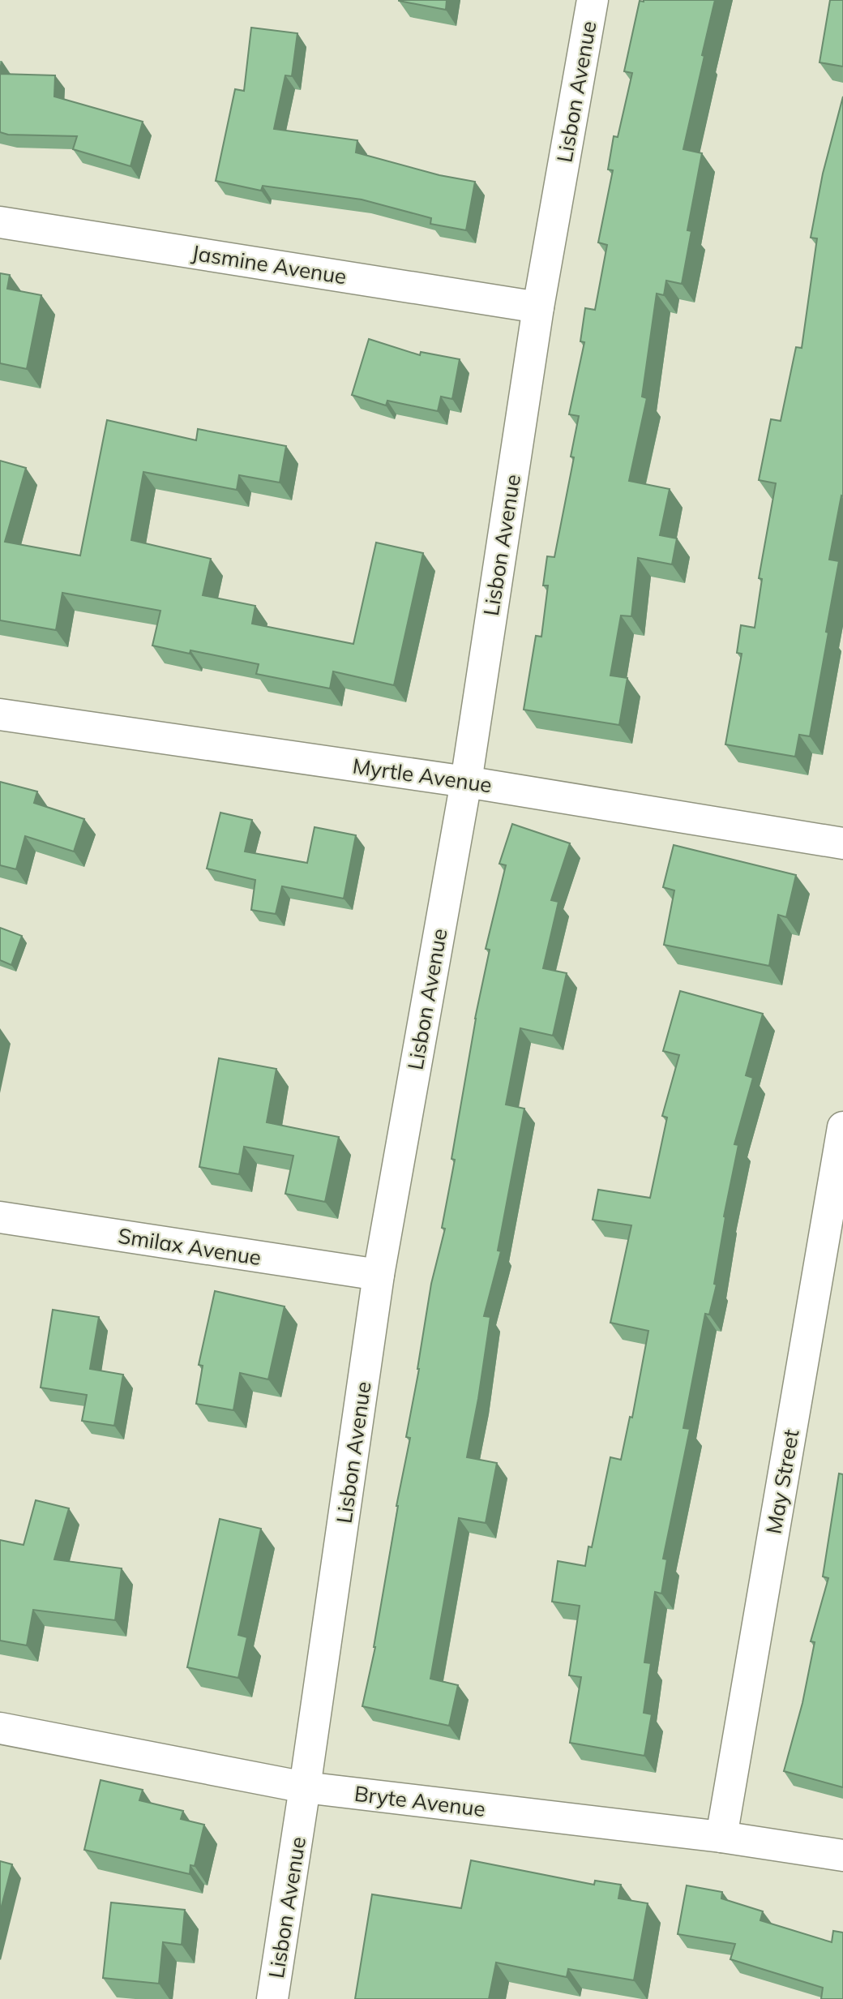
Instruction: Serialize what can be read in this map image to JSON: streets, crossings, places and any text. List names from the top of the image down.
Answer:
{
  "streets": {
    "street": [
      "Lisbon Avenue",
      "Jasmine Avenue",
      "Myrtle Avenue",
      "Smilax Avenue",
      "May Street",
      "Bryte Avenue"
    ]
  },
  "crossings": [
    ["Lisbon Avenue", "Jasmine Avenue"],
    ["Lisbon Avenue", "Myrtle Avenue"],
    ["Lisbon Avenue", "Smilax Avenue"],
    ["Lisbon Avenue", "Bryte Avenue"],
    ["May Street", "Bryte Avenue"]
  ]
}
